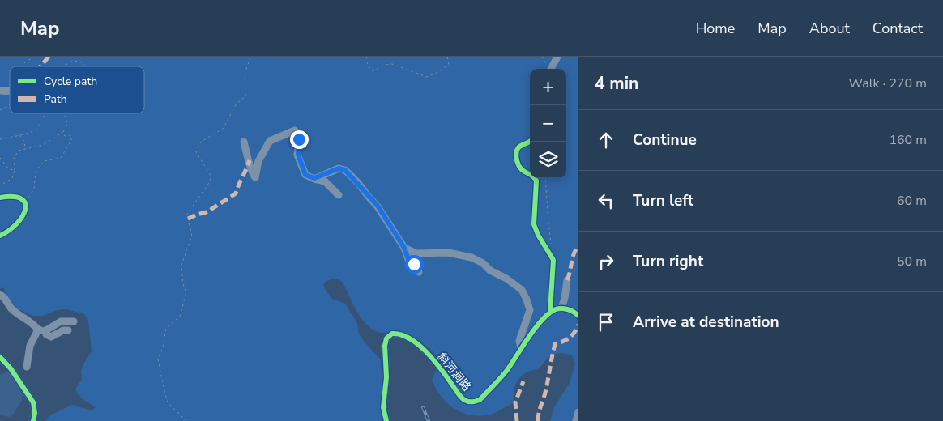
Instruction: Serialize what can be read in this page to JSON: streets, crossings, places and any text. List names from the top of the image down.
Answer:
{
  "streets": {
    "street": ["斜河涧路"]
  },
  "legend": ["Cycle path", "Path"],
  "page": {
    "header": "Map",
    "nav": [
      "Home",
      "Map",
      "About",
      "Contact"
    ],
    "heading": ["4 min", "Walk · 270 m"],
    "map_buttons": ["+", "−"],
    "list": [
      ["Continue", "160 m"],
      ["Turn left", "60 m"],
      ["Turn right", "50 m"],
      "Arrive at destination"
    ]
  }
}
